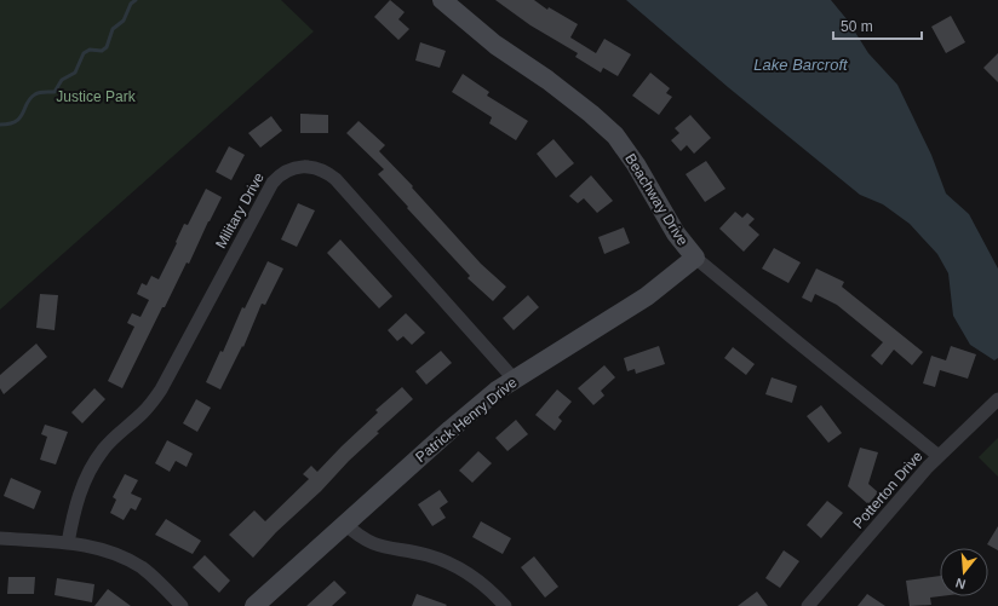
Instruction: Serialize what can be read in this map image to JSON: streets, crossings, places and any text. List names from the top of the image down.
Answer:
{
  "streets": {
    "street": [
      "Beachway Drive",
      "Military Drive",
      "Patrick Henry Drive",
      "Potterton Drive"
    ]
  },
  "crossings": [
    ["Beachway Drive", "Patrick Henry Drive"],
    ["Beachway Drive", "Potterton Drive"],
    ["Military Drive", "Patrick Henry Drive"]
  ],
  "water": ["Lake Barcroft"],
  "parks": ["Justice Park"],
  "scale_bar": "50 m",
  "north": "bottom"
}
